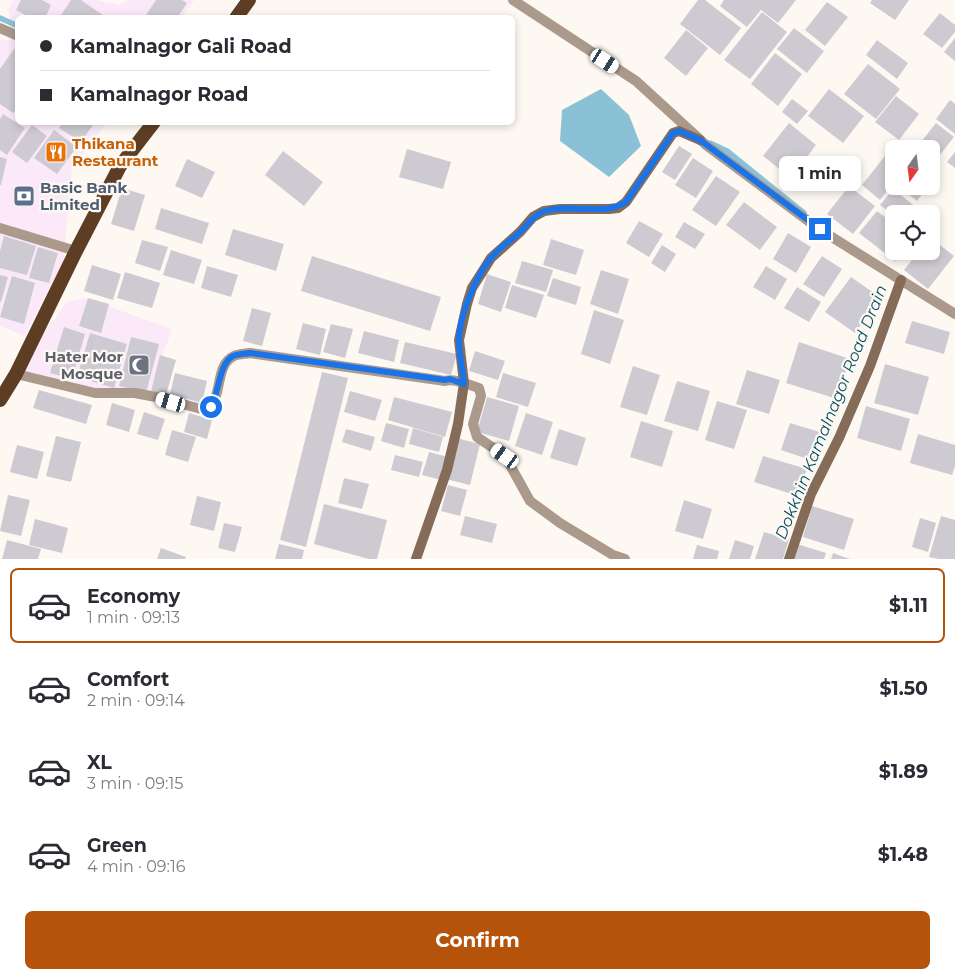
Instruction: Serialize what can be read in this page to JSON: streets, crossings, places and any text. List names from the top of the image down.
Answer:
{
  "water": ["Dokkhin Kamalnagor Road Drain"],
  "places": {
    "restaurant": ["Thikana Restaurant"],
    "bank": ["Basic Bank Limited"],
    "mosque": ["Hater Mor Mosque"]
  },
  "north": "bottom",
  "page": {
    "banner": ["Kamalnagor Gali Road", "Kamalnagor Road"],
    "bubble": "1 min",
    "list": [
      {
        "name": "Economy",
        "note": "1 min · 09:13",
        "value": "$1.11"
      },
      {
        "name": "Comfort",
        "note": "2 min · 09:14",
        "value": "$1.50"
      },
      {
        "name": "XL",
        "note": "3 min · 09:15",
        "value": "$1.89"
      },
      {
        "name": "Green",
        "note": "4 min · 09:16",
        "value": "$1.48"
      }
    ],
    "buttons": "Confirm"
  }
}
